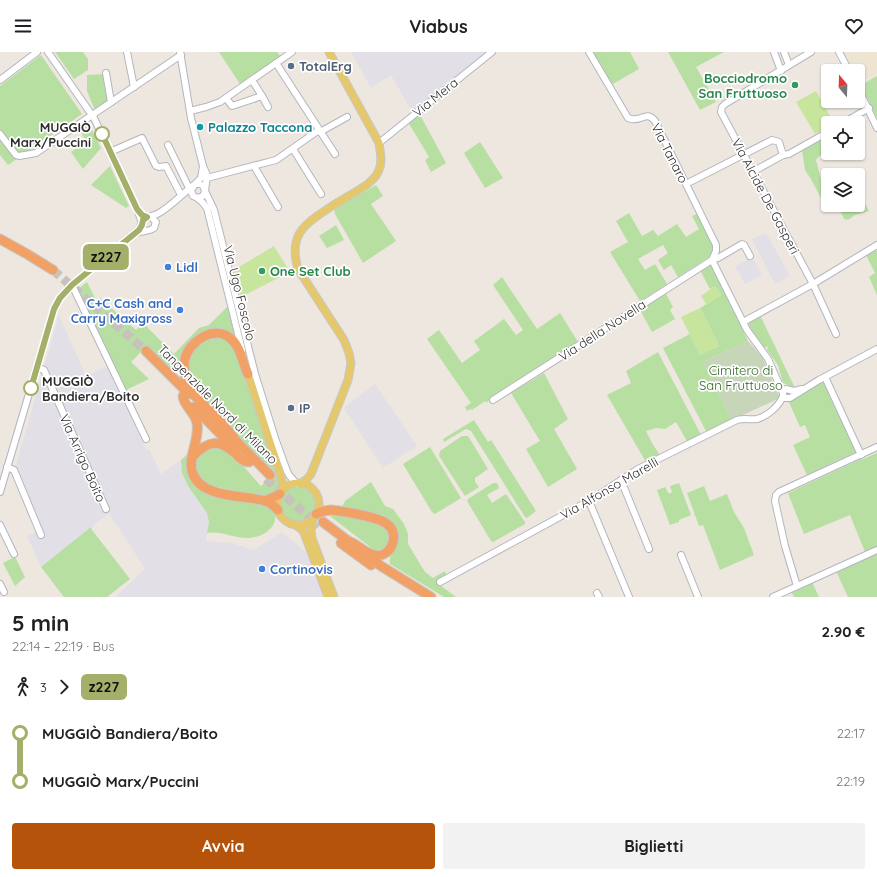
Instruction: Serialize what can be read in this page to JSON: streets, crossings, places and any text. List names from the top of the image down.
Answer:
{
  "streets": {
    "highway": ["Tangenziale Nord di Milano"],
    "main road": ["Via Ugo Foscolo"],
    "street": [
      "Via Mera",
      "Via Tanaro",
      "Via Alcide De Gasperi",
      "Via della Novella",
      "Via Arrigo Boito",
      "Via Alfonso Marelli"
    ]
  },
  "crossings": [
    ["Via Tanaro", "Via della Novella"]
  ],
  "parks": ["Cimitero di San Fruttuoso"],
  "places": [
    "TotalErg",
    "Bocciodromo San Fruttuoso",
    "Palazzo Taccona",
    "MUGGIÒ Marx/Puccini",
    "Lidl",
    "One Set Club",
    "C+C Cash and Carry Maxigross",
    "MUGGIÒ Bandiera/Boito",
    "IP",
    "Cortinovis"
  ],
  "lines": ["bus line z227"],
  "north": "top",
  "page": {
    "header": "Viabus",
    "on_map": "z227",
    "heading": ["5 min", "22:14 – 22:19 · Bus", "2.90 €"],
    "legs": ["3", "z227"],
    "list": [
      {
        "name": "MUGGIÒ Bandiera/Boito",
        "value": "22:17"
      },
      {
        "name": "MUGGIÒ Marx/Puccini",
        "value": "22:19"
      }
    ],
    "buttons": ["Avvia", "Biglietti"]
  }
}
